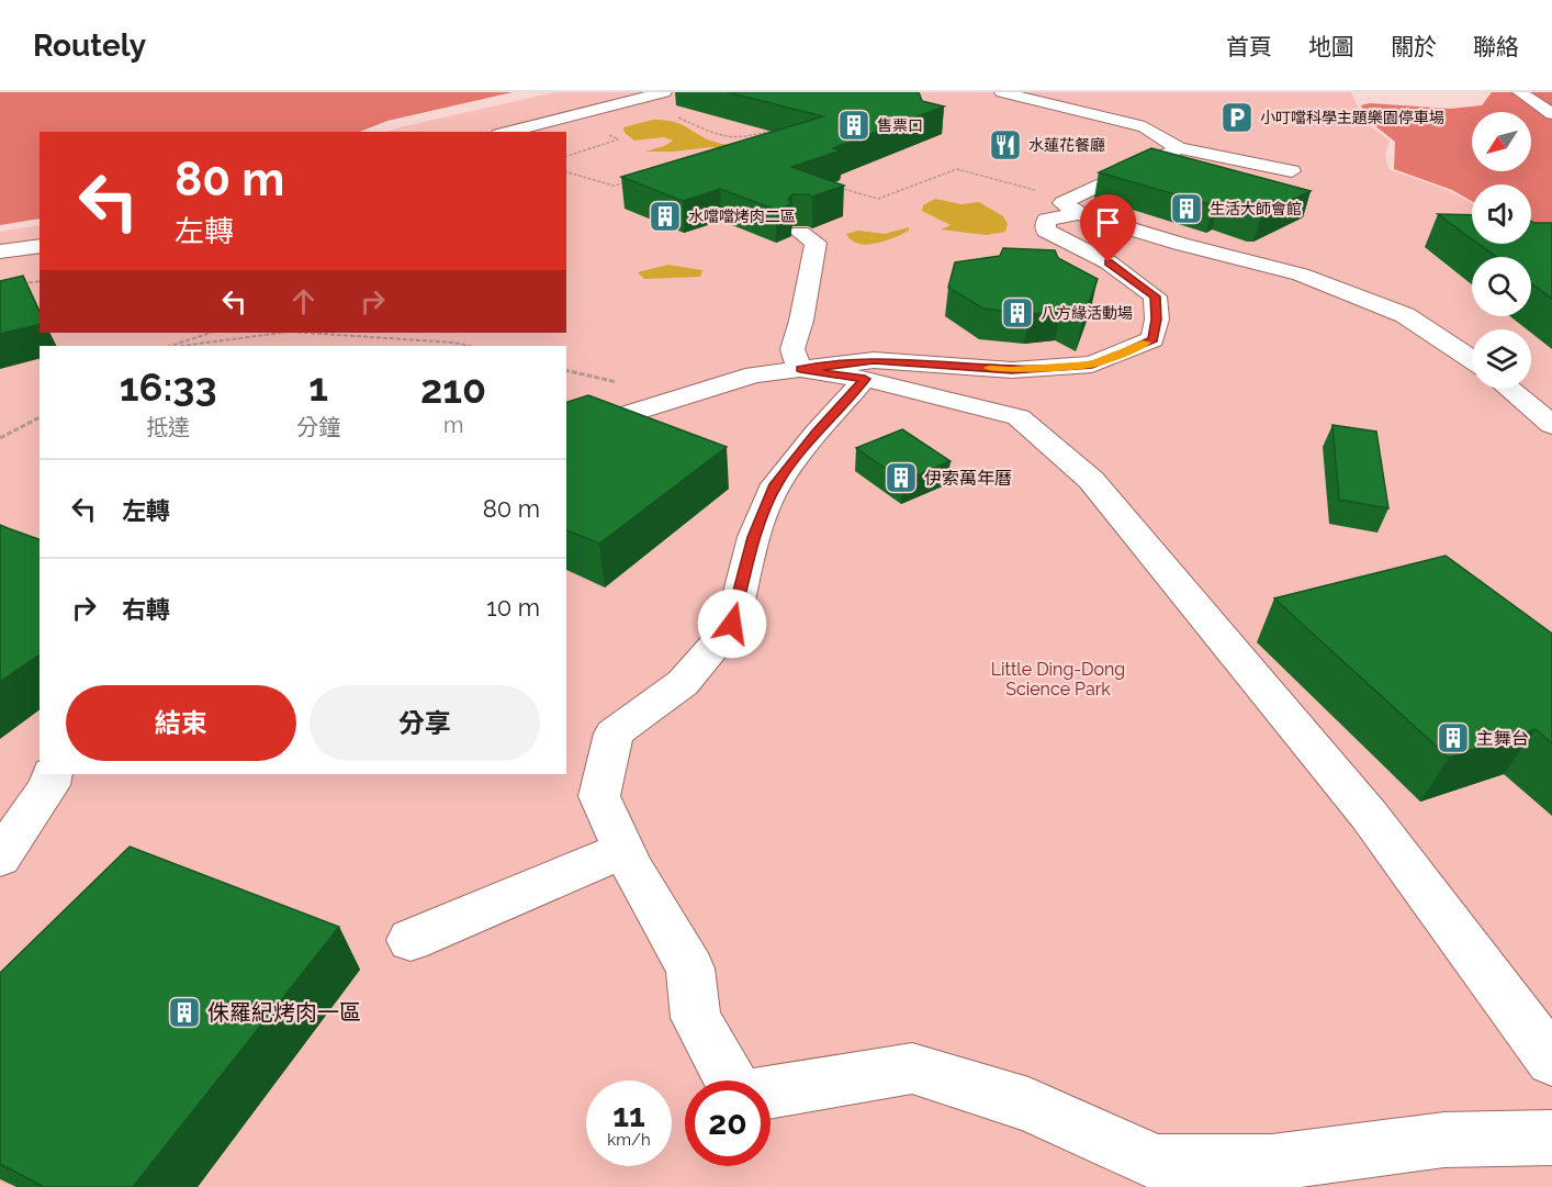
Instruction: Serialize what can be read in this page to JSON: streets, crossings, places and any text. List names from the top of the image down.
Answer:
{
  "parks": ["Little Ding-Dong Science Park"],
  "places": {
    "parking": ["小叮噹科學主題樂園停車場"],
    "building": [
      "售票口",
      "生活大師會館",
      "水噹噹烤肉二區",
      "八方緣活動場",
      "伊索萬年曆",
      "主舞台",
      "侏羅紀烤肉一區"
    ],
    "restaurant": ["水蓮花餐廳"]
  },
  "north": "bottom left",
  "page": {
    "header": "Routely",
    "nav": [
      "首頁",
      "地圖",
      "關於",
      "聯絡"
    ],
    "turn": ["80 m", "左轉"],
    "eta": [
      "16:33",
      "抵達",
      "1",
      "分鐘",
      "210",
      "m"
    ],
    "list": [
      {
        "name": "左轉",
        "value": "80 m"
      },
      {
        "name": "右轉",
        "value": "10 m"
      }
    ],
    "buttons": ["結束", "分享"],
    "speed": "11 km/h",
    "limit": "20"
  }
}
